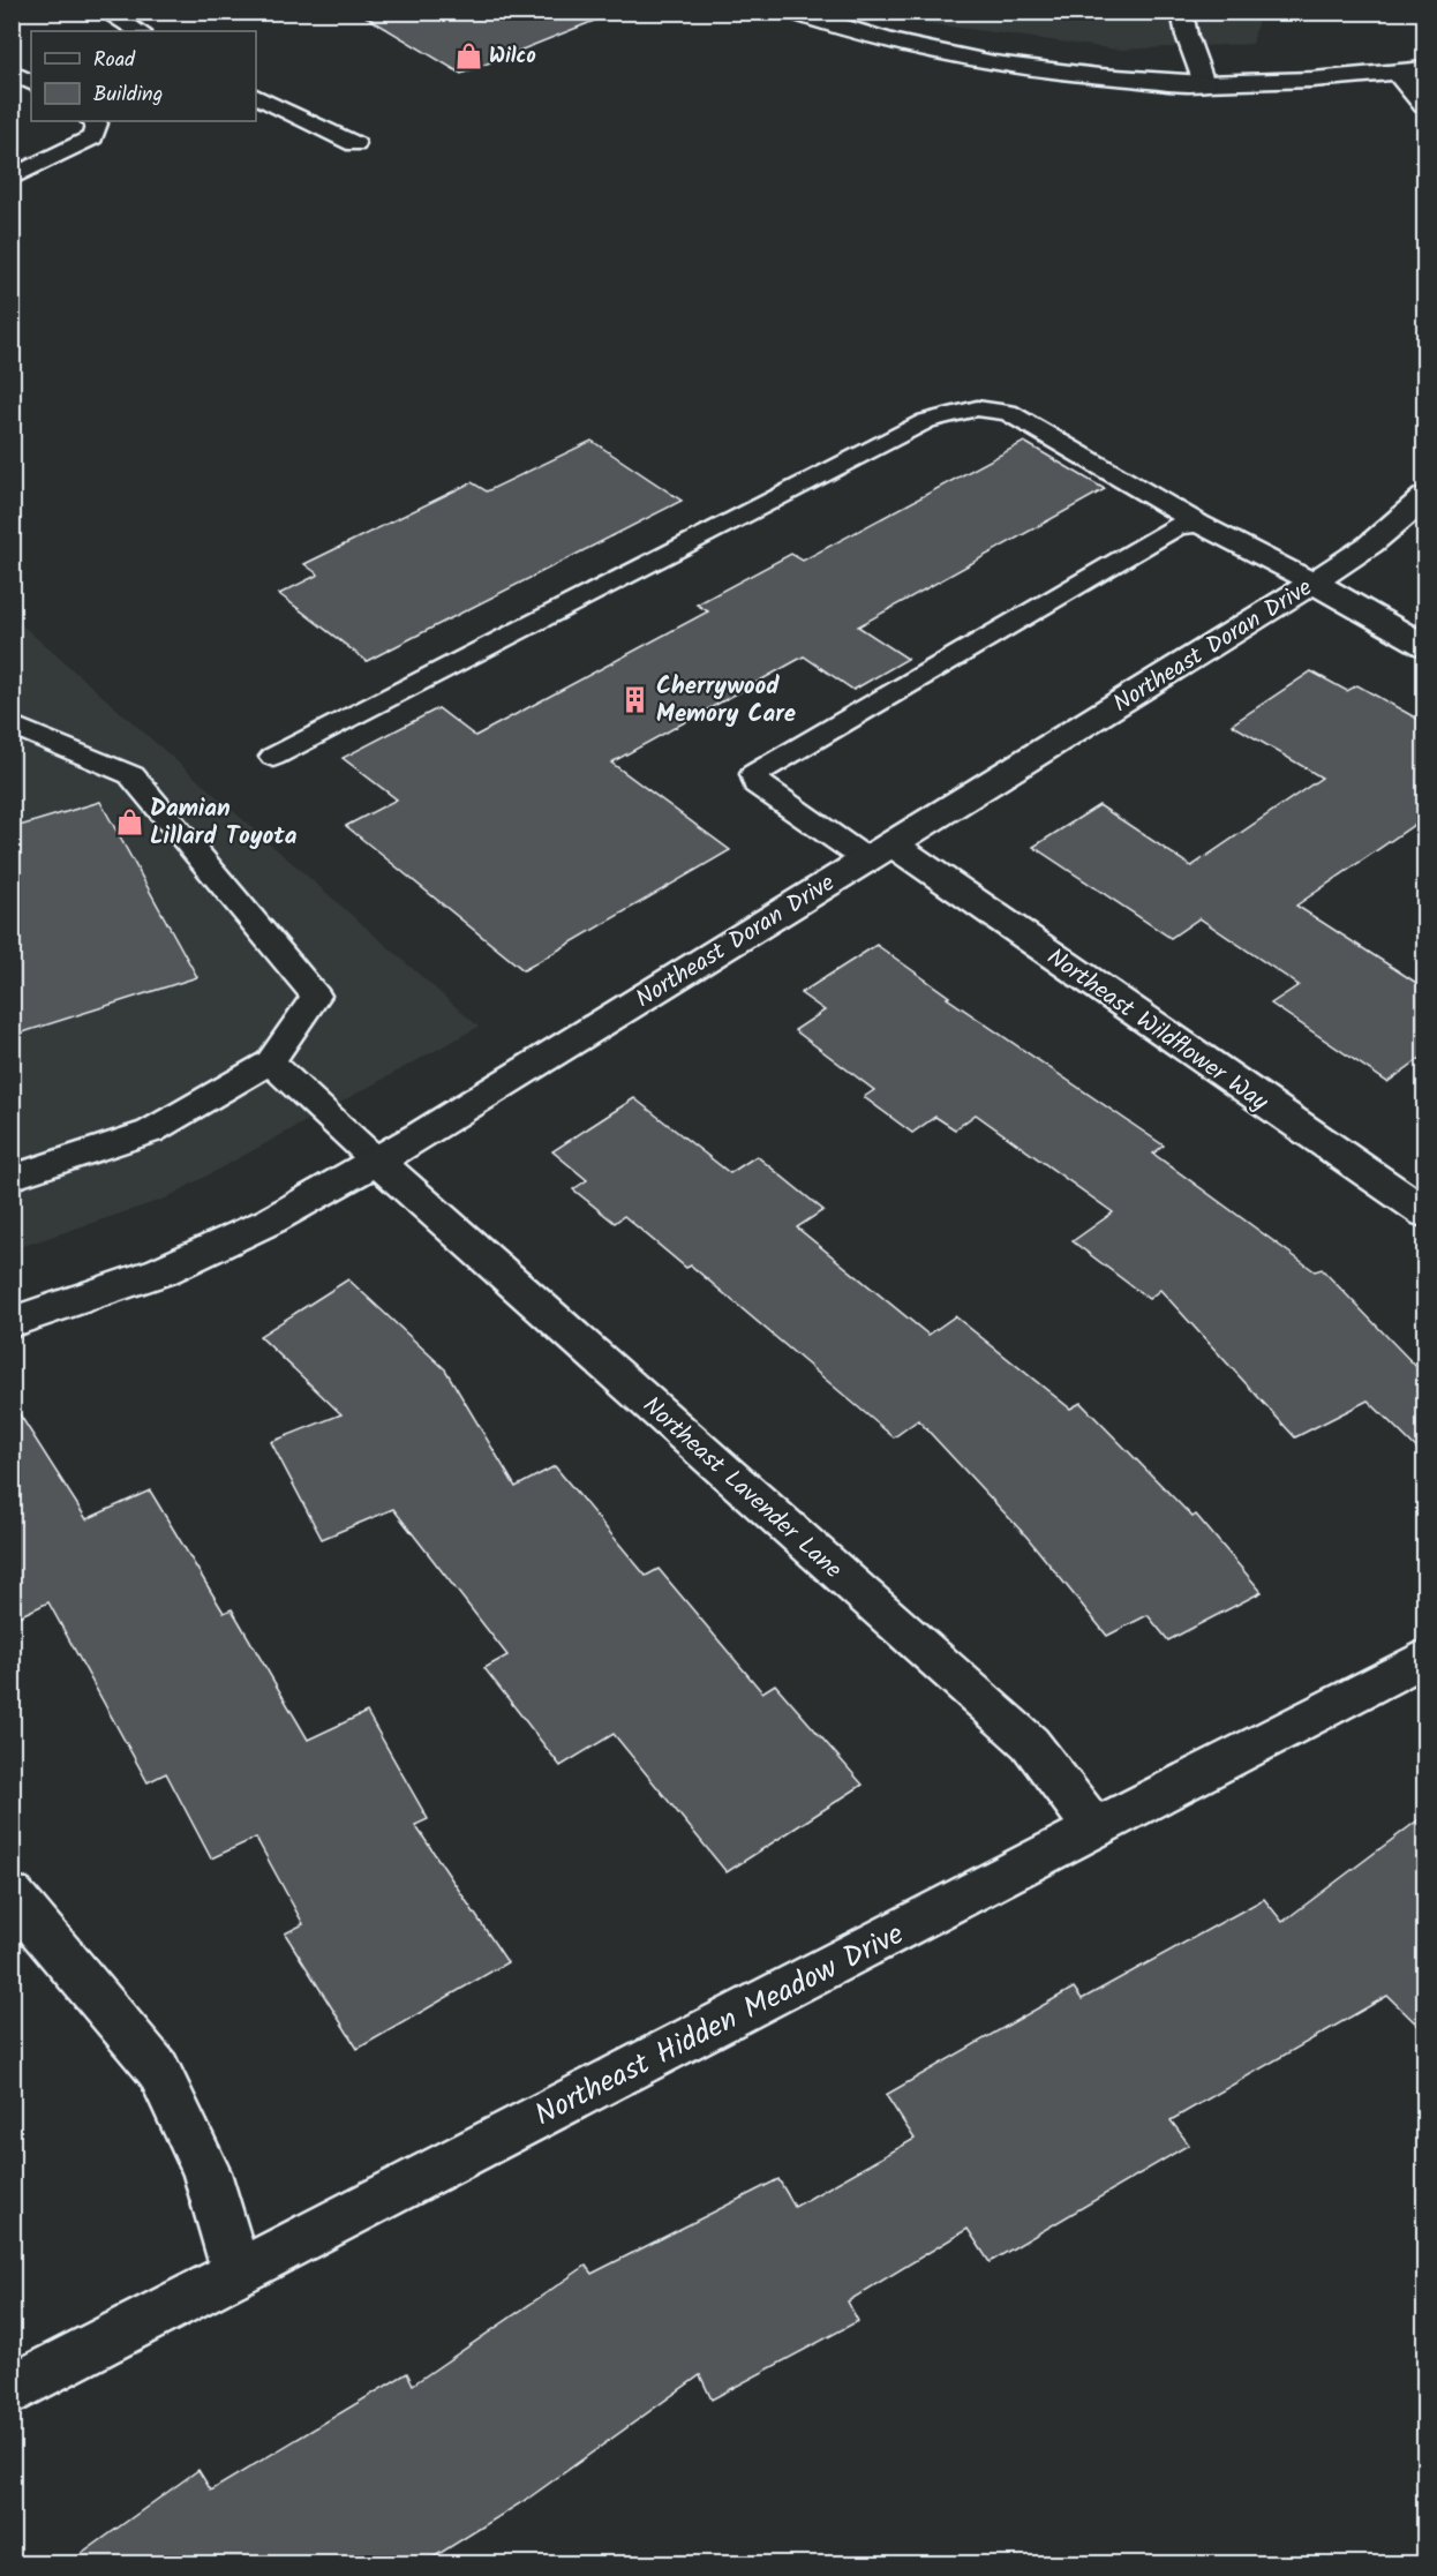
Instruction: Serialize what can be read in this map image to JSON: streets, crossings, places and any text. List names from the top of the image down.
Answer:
{
  "streets": {
    "street": [
      "Northeast Doran Drive",
      "Northeast Wildflower Way",
      "Northeast Lavender Lane",
      "Northeast Hidden Meadow Drive"
    ]
  },
  "crossings": [
    ["Northeast Doran Drive", "Northeast Wildflower Way"],
    ["Northeast Doran Drive", "Northeast Lavender Lane"],
    ["Northeast Lavender Lane", "Northeast Hidden Meadow Drive"]
  ],
  "places": {
    "shop": ["Wilco", "Damian Lillard Toyota"],
    "building": ["Cherrywood Memory Care"]
  },
  "legend": ["Road", "Building"]
}
